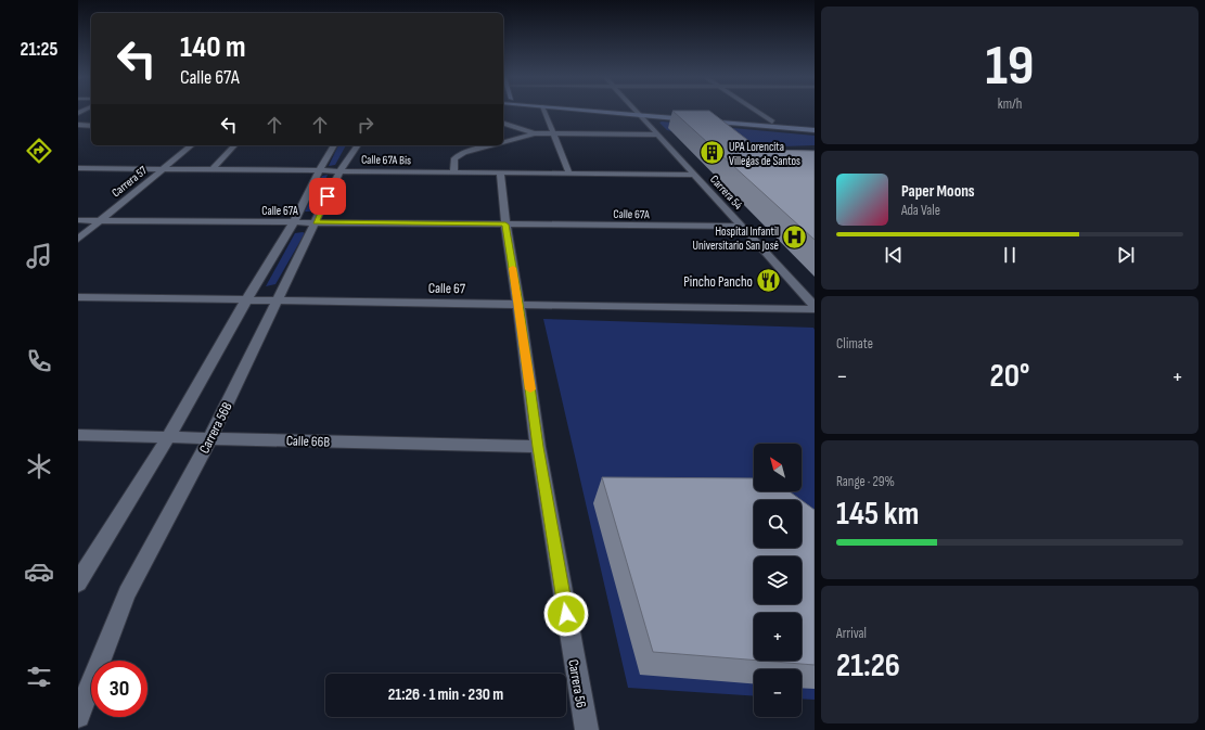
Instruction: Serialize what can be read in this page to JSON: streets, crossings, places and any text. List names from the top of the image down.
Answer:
{
  "streets": {
    "street": [
      "Calle 67A Bis",
      "Carrera 57",
      "Carrera 54",
      "Calle 67A",
      "Calle 67",
      "Carrera 56B",
      "Calle 66B",
      "Carrera 56"
    ]
  },
  "crossings": [
    ["Calle 67A Bis", "Carrera 57"],
    ["Calle 67A Bis", "Carrera 54"],
    ["Calle 67A Bis", "Carrera 56B"],
    ["Calle 67A Bis", "Carrera 56"],
    ["Carrera 57", "Calle 67A"],
    ["Carrera 54", "Calle 67A"],
    ["Calle 67A", "Carrera 56B"],
    ["Calle 67A", "Carrera 56"],
    ["Calle 67", "Carrera 56B"],
    ["Calle 67", "Carrera 56"],
    ["Carrera 56B", "Calle 66B"],
    ["Calle 66B", "Carrera 56"]
  ],
  "places": {
    "building": ["UPA Lorencita Villegas de Santos"],
    "hospital": ["Hospital Infantil Universitario San José"],
    "restaurant": ["Pincho Pancho"]
  },
  "north": "top left",
  "page": {
    "tabs": "21:25",
    "tile": [
      ["19", "km/h"],
      "Climate",
      ["Range · 29%", "145 km"],
      ["Arrival", "21:26"]
    ],
    "turn": ["140 m", "Calle 67A"],
    "song": ["Paper Moons", "Ada Vale"],
    "heat": ["−", "20°", "+"],
    "map_buttons": ["+", "−"],
    "limit": "30",
    "trip": "21:26 · 1 min · 230 m"
  }
}
